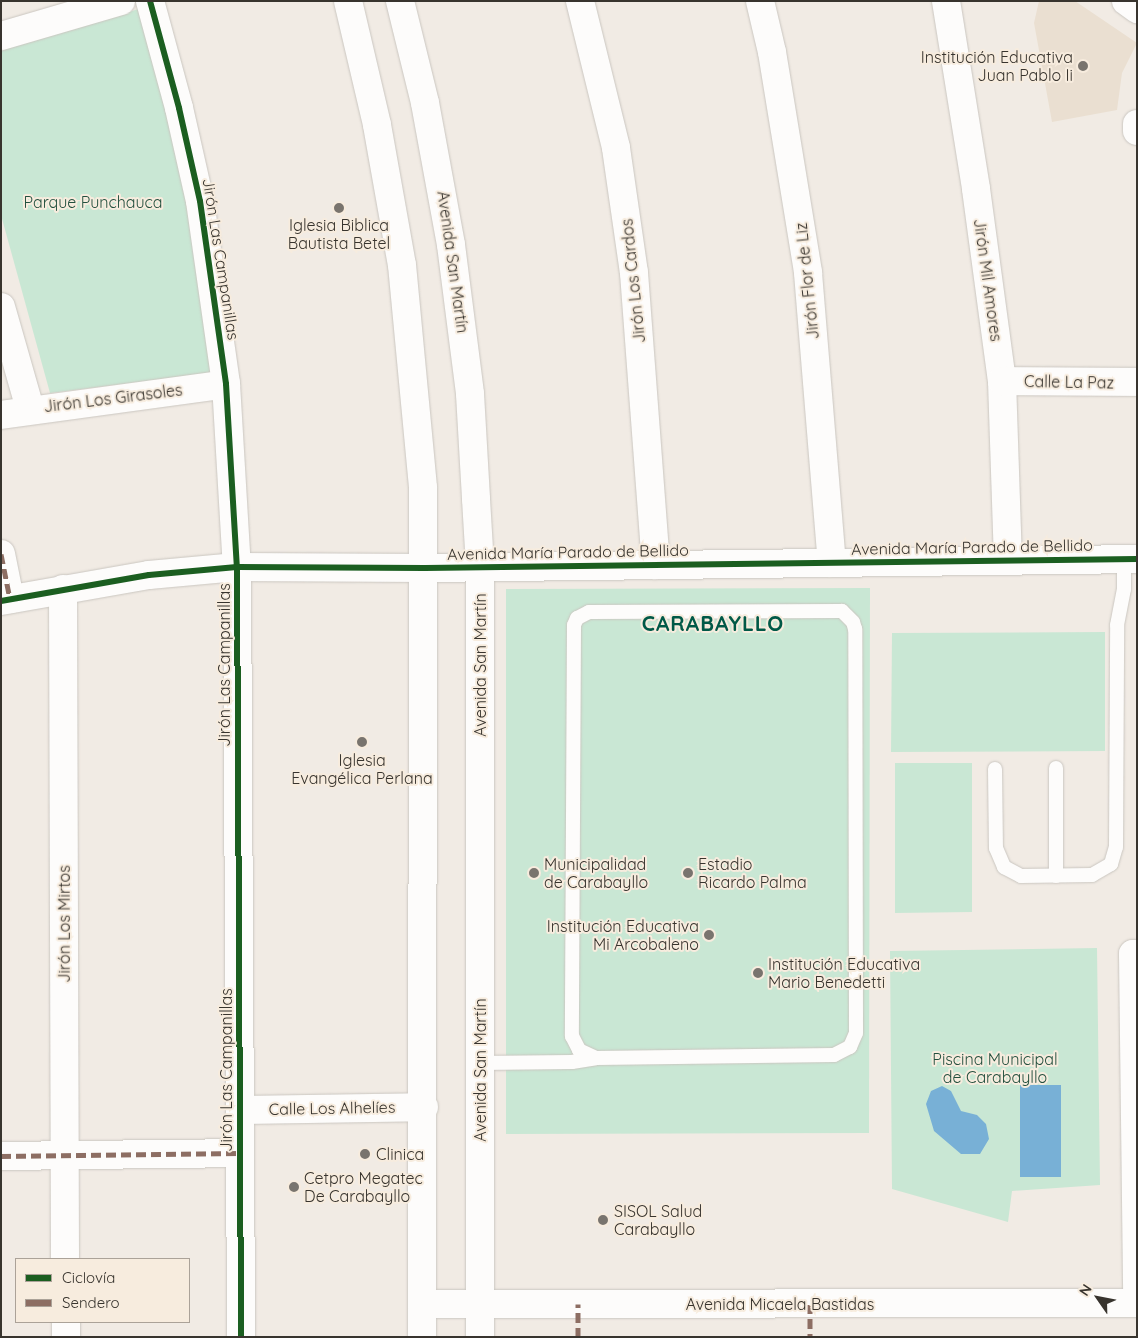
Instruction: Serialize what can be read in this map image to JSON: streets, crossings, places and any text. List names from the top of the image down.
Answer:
{
  "streets": {
    "street": [
      "Jirón Las Campanillas",
      "Avenida San Martín",
      "Jirón Mil Amores",
      "Jirón Los Cardos",
      "Jirón Flor de Liz",
      "Calle La Paz",
      "Jirón Los Girasoles",
      "Avenida María Parado de Bellido",
      "Jirón Los Mirtos",
      "Calle Los Alhelíes",
      "Avenida Micaela Bastidas"
    ]
  },
  "crossings": [
    ["Jirón Las Campanillas", "Jirón Los Girasoles"],
    ["Jirón Las Campanillas", "Avenida María Parado de Bellido"],
    ["Jirón Las Campanillas", "Calle Los Alhelíes"],
    ["Avenida San Martín", "Avenida María Parado de Bellido"],
    ["Avenida San Martín", "Avenida Micaela Bastidas"],
    ["Jirón Mil Amores", "Calle La Paz"],
    ["Jirón Mil Amores", "Avenida María Parado de Bellido"],
    ["Jirón Los Cardos", "Avenida María Parado de Bellido"],
    ["Jirón Flor de Liz", "Avenida María Parado de Bellido"],
    ["Avenida María Parado de Bellido", "Jirón Los Mirtos"]
  ],
  "districts": ["CARABAYLLO"],
  "parks": ["Parque Punchauca", "Piscina Municipal de Carabayllo"],
  "places": [
    "Institución Educativa Juan Pablo Ii",
    "Iglesia Biblica Bautista Betel",
    "Iglesia Evangélica Perlana",
    "Municipalidad de Carabayllo",
    "Estadio Ricardo Palma",
    "Institución Educativa Mi Arcobaleno",
    "Institución Educativa Mario Benedetti",
    "Clinica",
    "Cetpro Megatec De Carabayllo",
    "SISOL Salud Carabayllo"
  ],
  "legend": ["Ciclovía", "Sendero"],
  "north": "top left"
}
